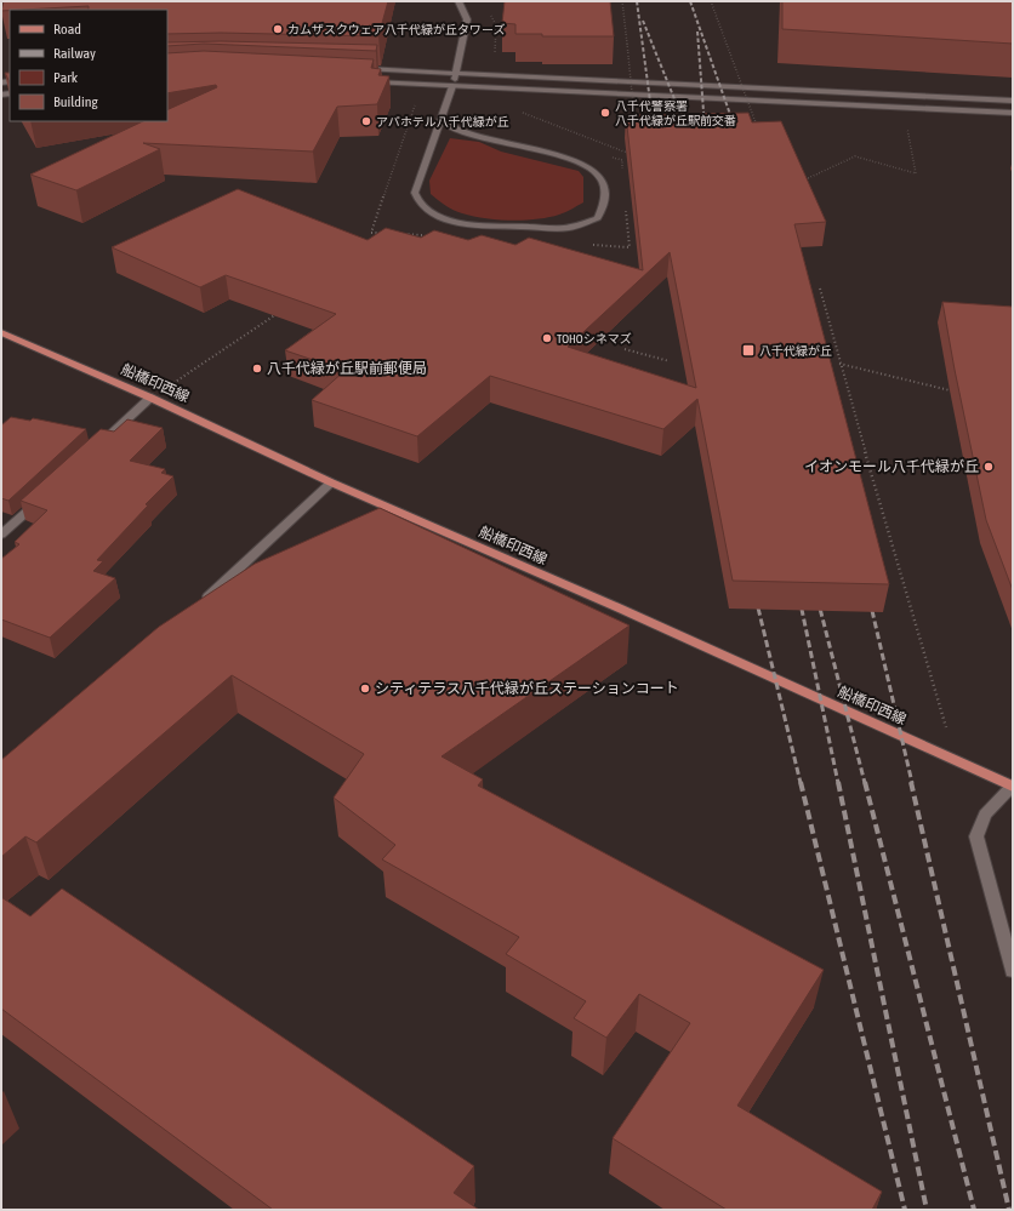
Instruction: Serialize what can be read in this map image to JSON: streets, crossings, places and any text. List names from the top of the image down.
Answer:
{
  "streets": {
    "main road": ["船橋印西線"]
  },
  "places": {
    "other": [
      "カムザスクウェア八千代緑が丘タワーズ",
      "八千代警察署 八千代緑が丘駅前交番",
      "アパホテル八千代緑が丘",
      "TOHOシネマズ",
      "八千代緑が丘駅前郵便局",
      "イオンモール八千代緑が丘",
      "シティテラス八千代緑が丘ステーションコート"
    ],
    "transit": ["八千代緑が丘"]
  },
  "legend": [
    "Road",
    "Railway",
    "Park",
    "Building"
  ]
}
